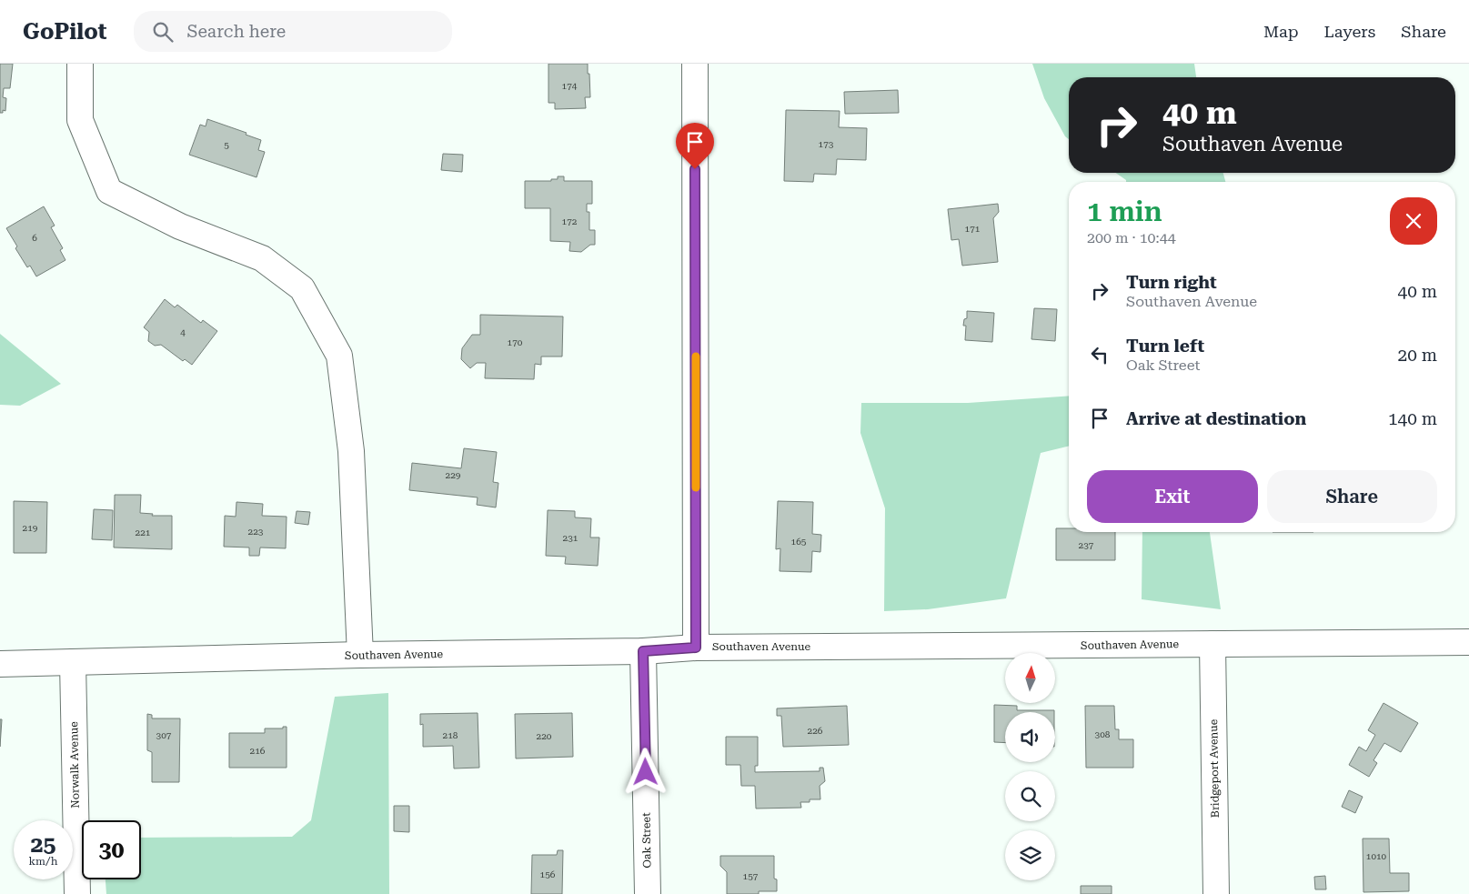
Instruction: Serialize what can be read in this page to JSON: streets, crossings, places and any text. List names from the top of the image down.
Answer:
{
  "streets": {
    "street": [
      "Southaven Avenue",
      "Norwalk Avenue",
      "Bridgeport Avenue",
      "Oak Street"
    ]
  },
  "crossings": [
    ["Southaven Avenue", "Norwalk Avenue"],
    ["Southaven Avenue", "Bridgeport Avenue"],
    ["Southaven Avenue", "Oak Street"]
  ],
  "house_numbers": [
    "174",
    "173",
    "5",
    "172",
    "171",
    "6",
    "4",
    "170",
    "229",
    "219",
    "223",
    "221",
    "231",
    "165",
    "237",
    "226",
    "308",
    "307",
    "218",
    "220",
    "216",
    "1010",
    "156",
    "157"
  ],
  "north": "top",
  "page": {
    "header": "GoPilot",
    "search": "Search here",
    "nav": ["Map", "Layers", "Share"],
    "turn": ["40 m", "Southaven Avenue"],
    "heading": ["1 min", "200 m · 10:44"],
    "list": [
      {
        "name": "Turn right",
        "note": "Southaven Avenue",
        "value": "40 m"
      },
      {
        "name": "Turn left",
        "note": "Oak Street",
        "value": "20 m"
      },
      {
        "name": "Arrive at destination",
        "value": "140 m"
      }
    ],
    "buttons": ["Exit", "Share"],
    "speed": "25 km/h",
    "limit": "30"
  }
}
